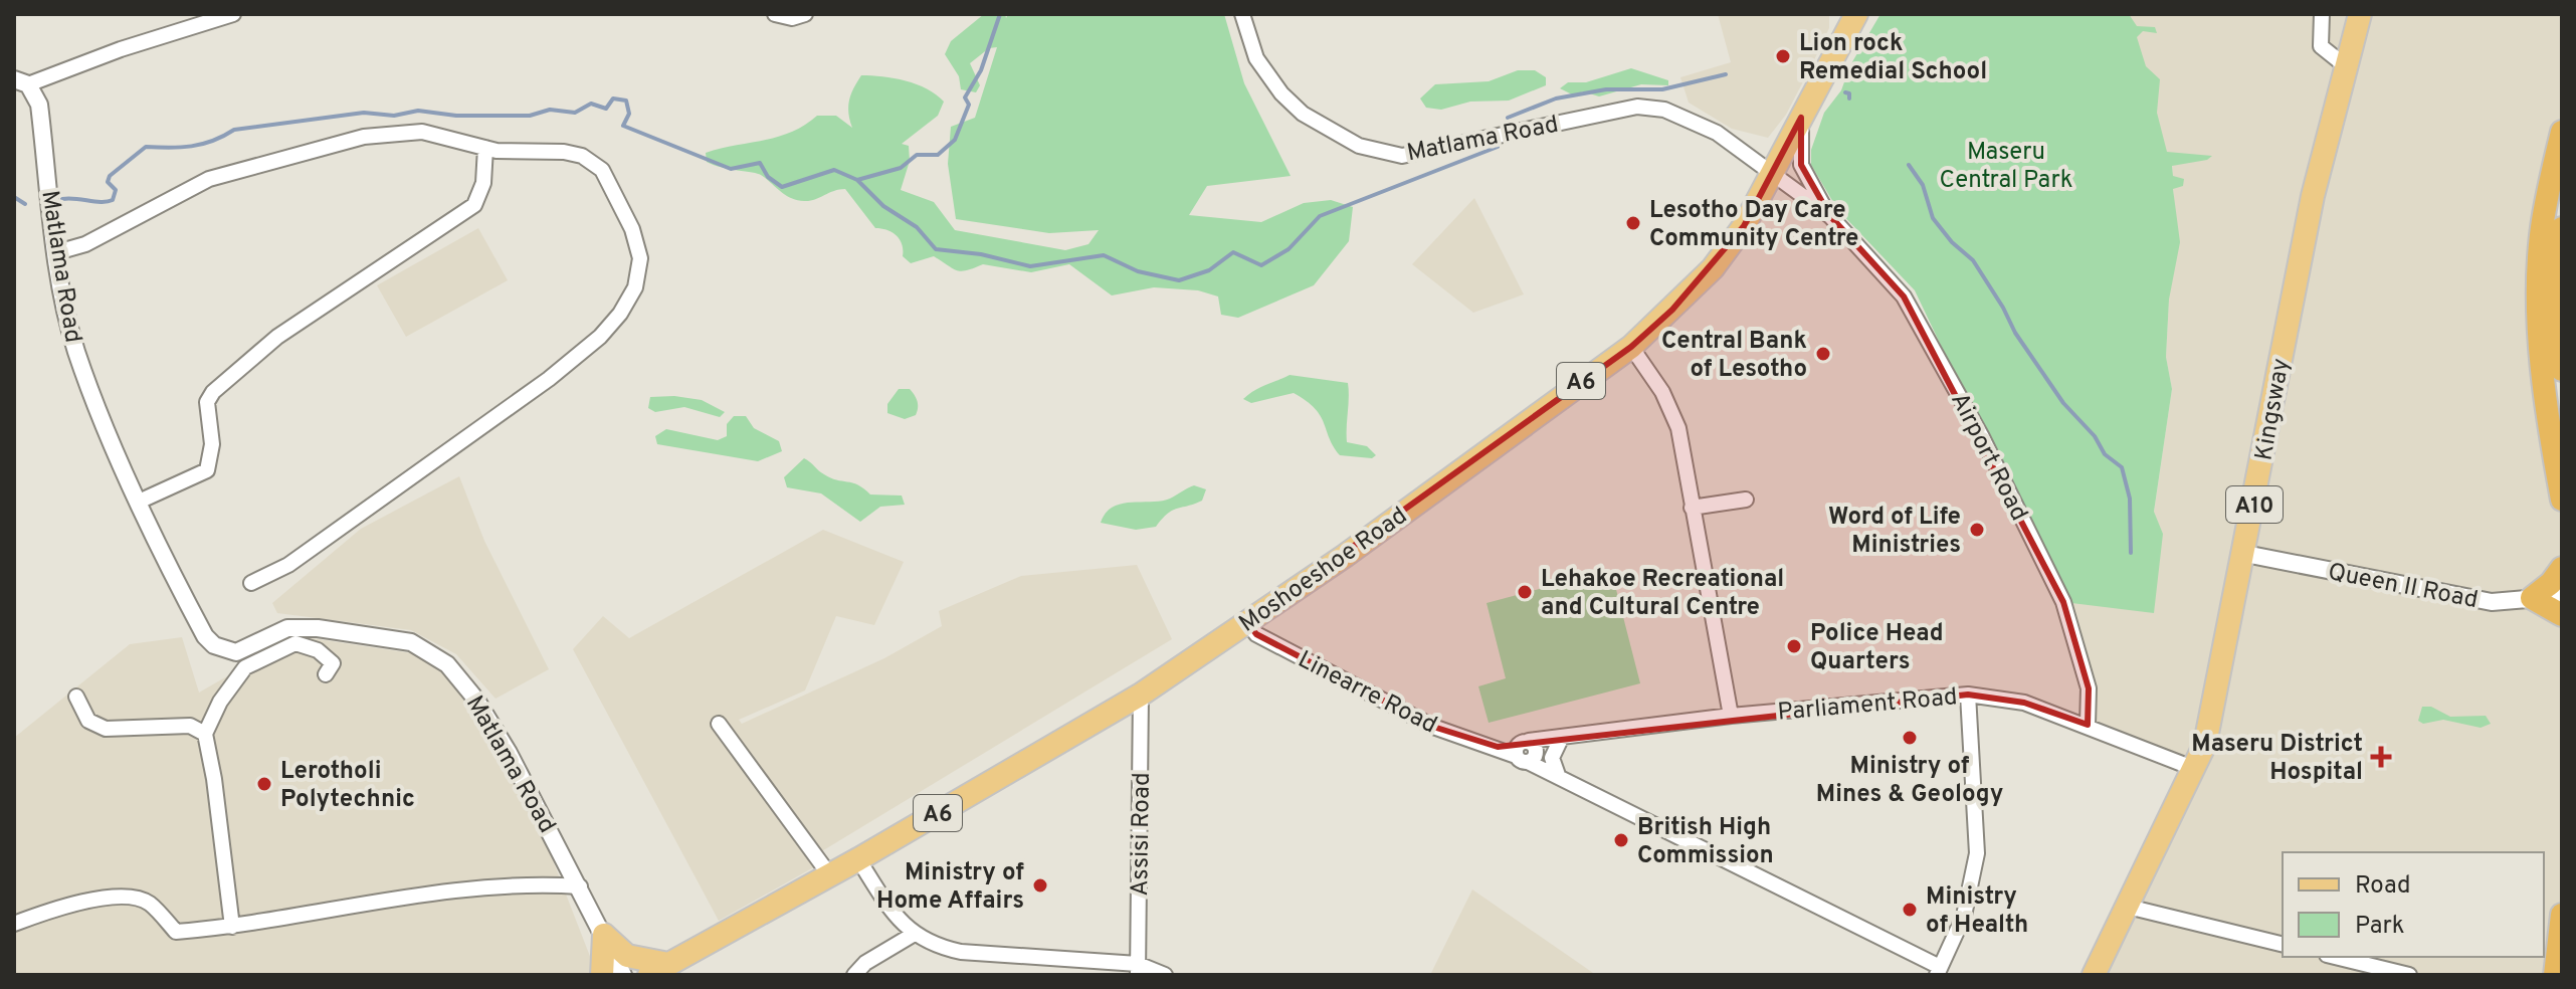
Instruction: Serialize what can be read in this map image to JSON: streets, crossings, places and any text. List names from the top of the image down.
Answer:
{
  "streets": {
    "main road": [
      "A6",
      "Kingsway",
      "A10",
      "Moshoeshoe Road"
    ],
    "street": [
      "Matlama Road",
      "Airport Road",
      "Queen II Road",
      "Linearre Road",
      "Parliament Road",
      "Assisi Road"
    ]
  },
  "crossings": [
    ["Matlama Road", "Airport Road"],
    ["Matlama Road", "Moshoeshoe Road"],
    ["Kingsway", "Queen II Road"],
    ["Kingsway", "Parliament Road"],
    ["Airport Road", "Parliament Road"],
    ["Moshoeshoe Road", "Linearre Road"],
    ["Moshoeshoe Road", "Assisi Road"],
    ["Linearre Road", "Parliament Road"]
  ],
  "parks": ["Maseru Central Park"],
  "places": {
    "other": [
      "Lion rock Remedial School",
      "Lesotho Day Care Community Centre",
      "Central Bank of Lesotho",
      "Word of Life Ministries",
      "Lehakoe Recreational and Cultural Centre",
      "Police Head Quarters",
      "Ministry of Mines & Geology",
      "Lerotholi Polytechnic",
      "British High Commission",
      "Ministry of Home Affairs",
      "Ministry of Health"
    ],
    "health": ["Maseru District Hospital"]
  },
  "legend": ["Road", "Park"]
}
